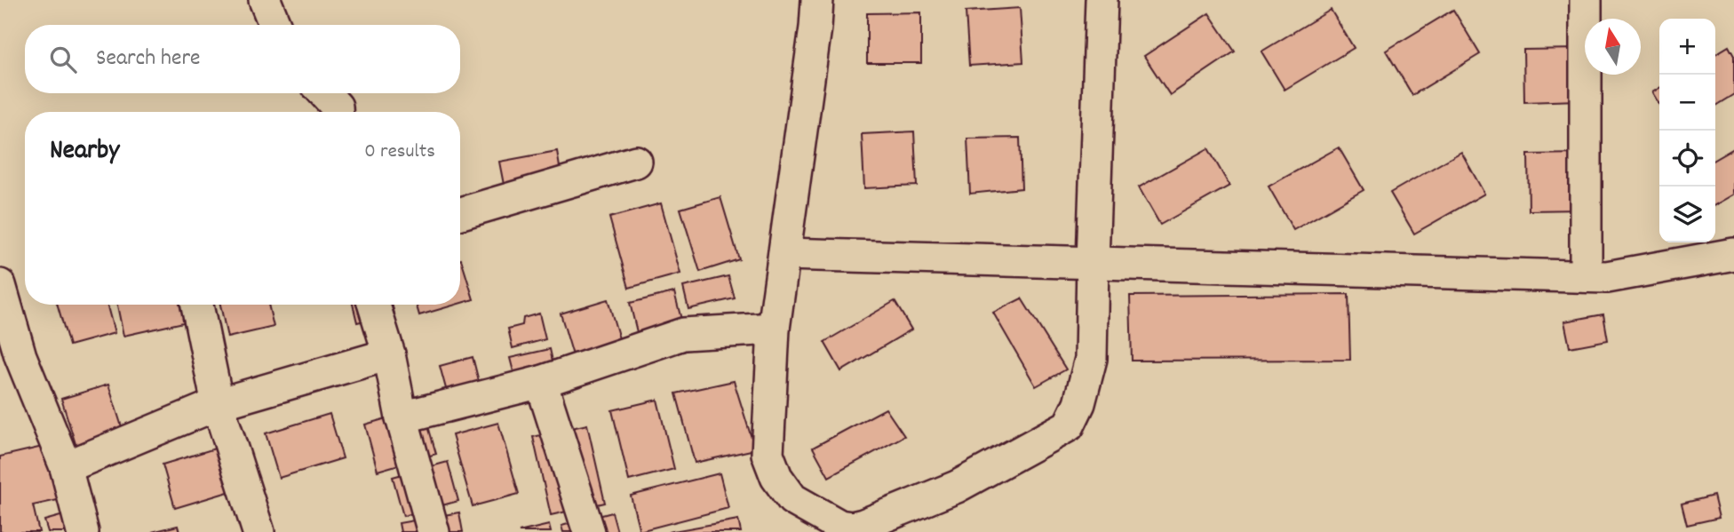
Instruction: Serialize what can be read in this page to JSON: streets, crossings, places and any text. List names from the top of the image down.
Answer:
{
  "north": "top",
  "page": {
    "map_buttons": ["+", "−"],
    "search": "Search here",
    "heading": ["Nearby", "0 results"]
  }
}
